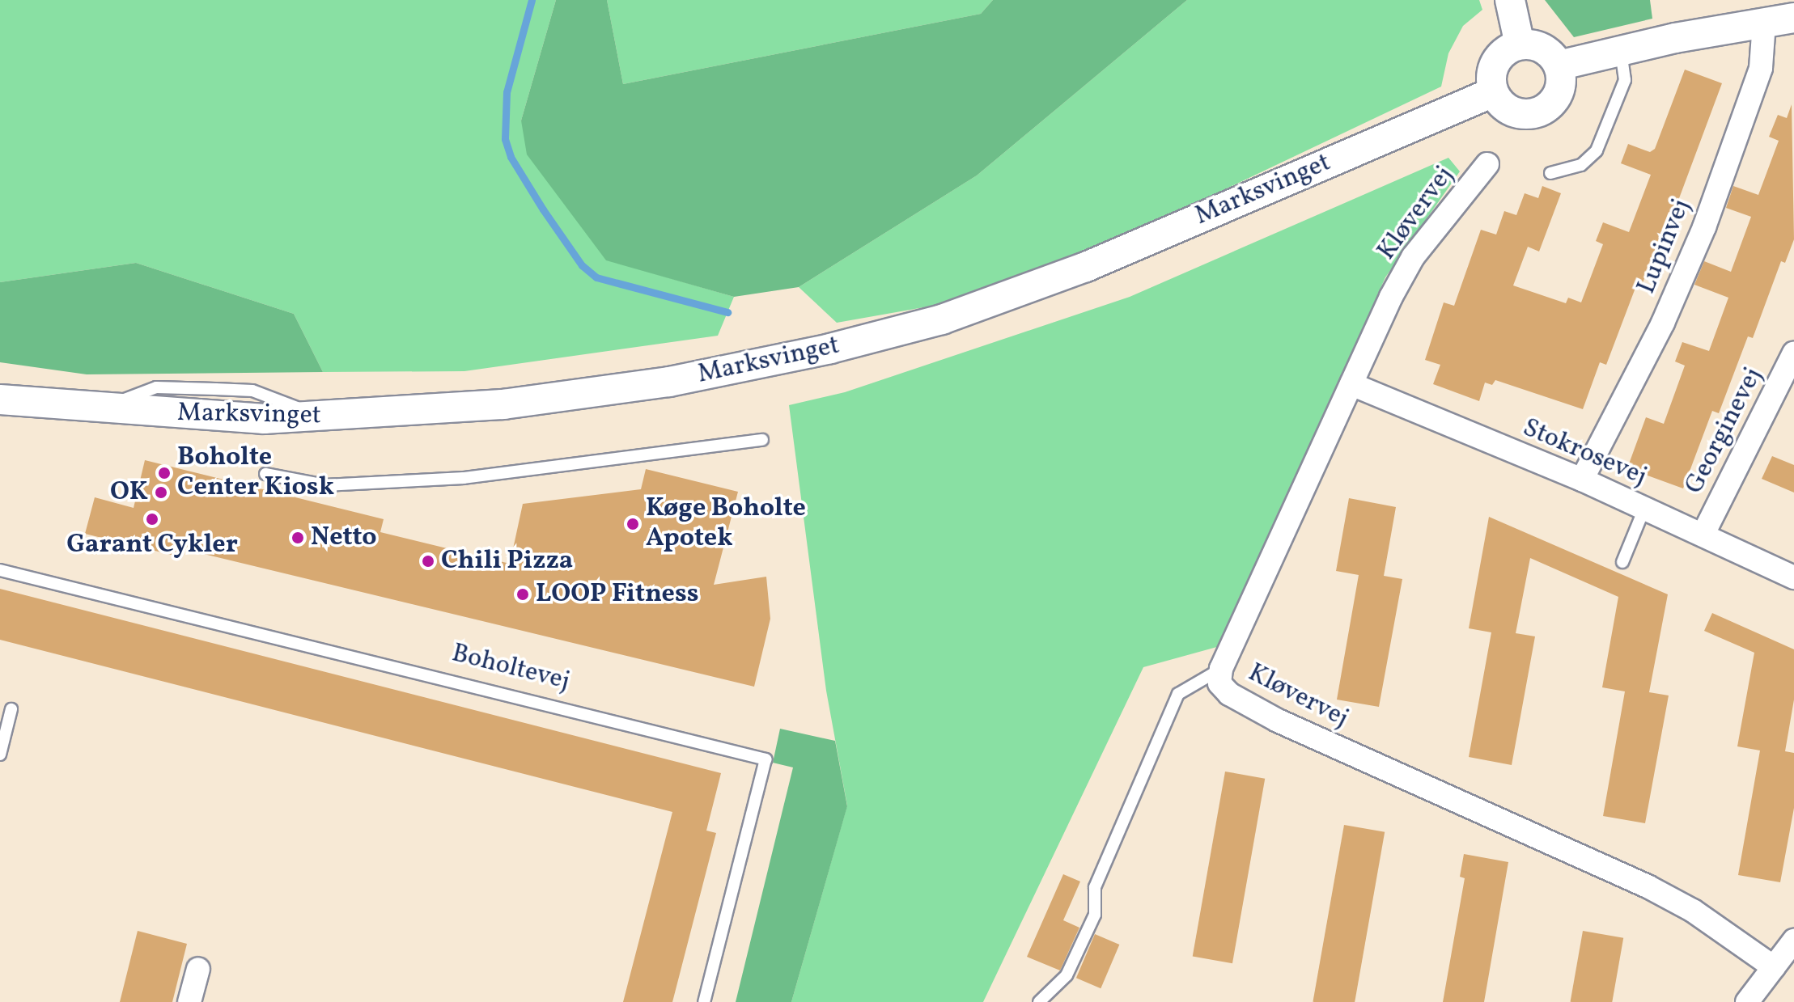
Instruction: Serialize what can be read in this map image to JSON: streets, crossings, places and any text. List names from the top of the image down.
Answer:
{
  "streets": {
    "street": [
      "Marksvinget",
      "Kløvervej",
      "Lupinvej",
      "Georginevej",
      "Stokrosevej"
    ],
    "lane": ["Boholtevej"]
  },
  "crossings": [
    ["Kløvervej", "Stokrosevej"],
    ["Lupinvej", "Stokrosevej"],
    ["Georginevej", "Stokrosevej"]
  ],
  "places": [
    "Boholte Center Kiosk",
    "OK",
    "Garant Cykler",
    "Køge Boholte Apotek",
    "Netto",
    "Chili Pizza",
    "LOOP Fitness"
  ]
}
